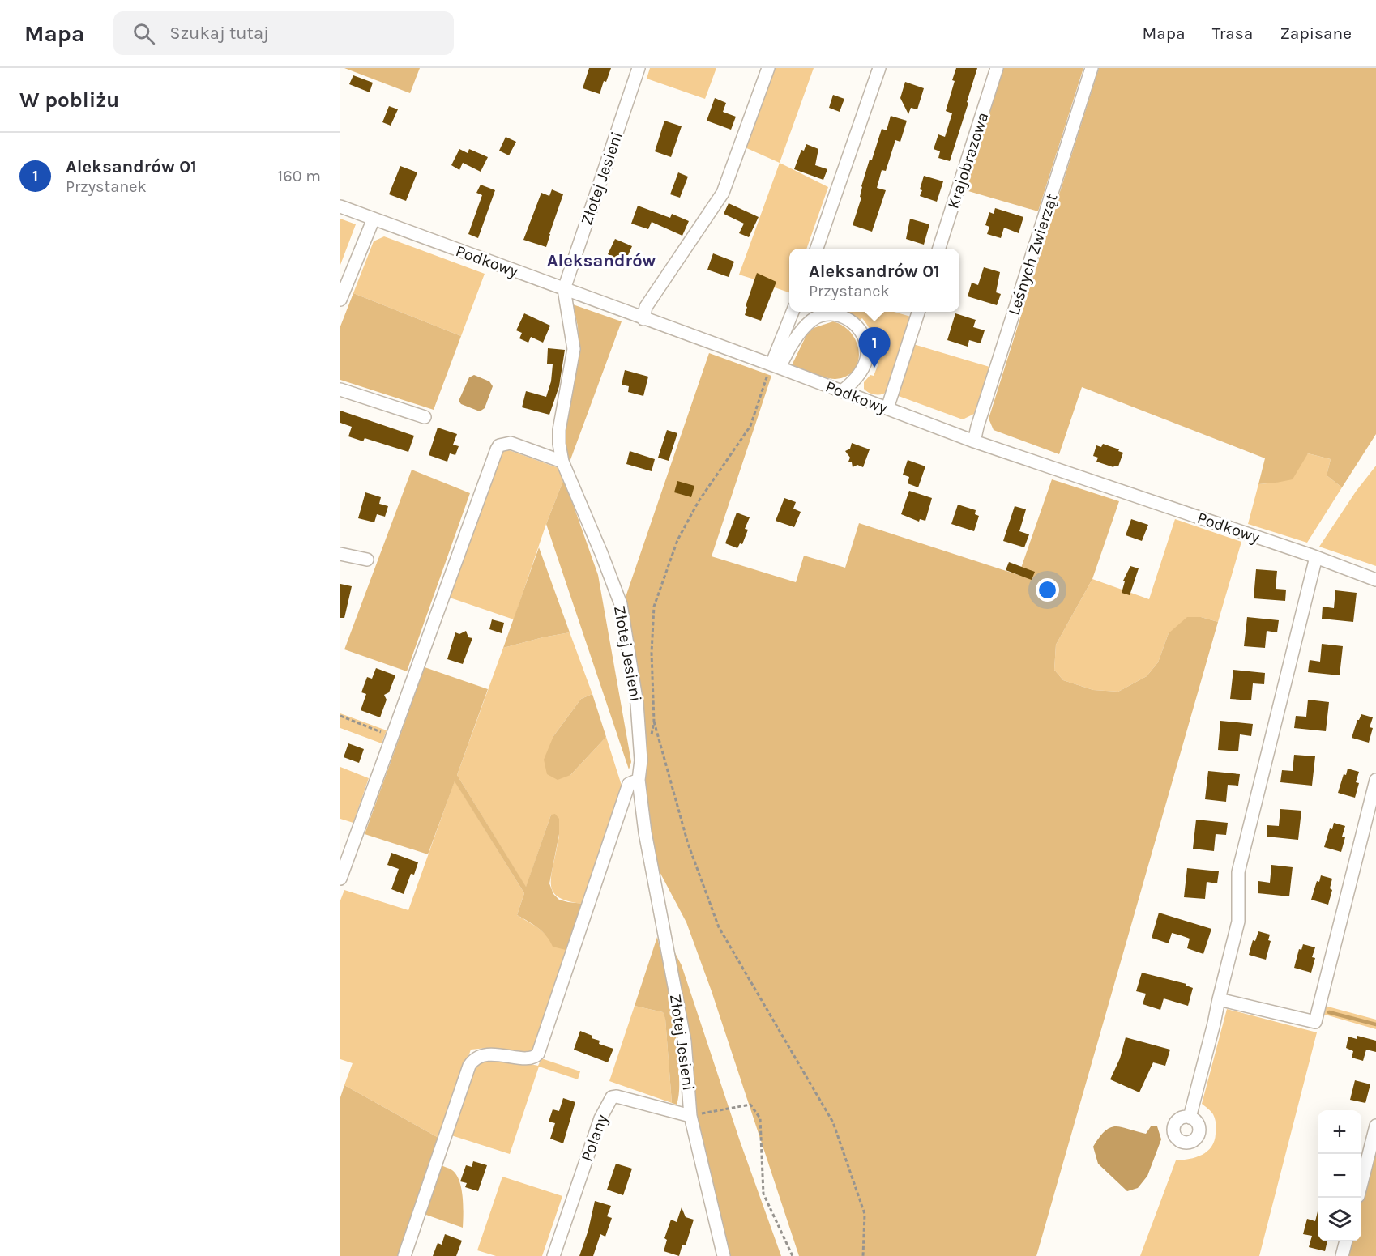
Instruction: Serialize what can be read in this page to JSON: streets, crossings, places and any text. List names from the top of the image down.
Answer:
{
  "streets": {
    "street": [
      "Krajobrazowa",
      "Złotej Jesieni",
      "Leśnych Zwierząt",
      "Podkowy",
      "Polany"
    ]
  },
  "crossings": [
    ["Złotej Jesieni", "Podkowy"],
    ["Złotej Jesieni", "Polany"],
    ["Leśnych Zwierząt", "Podkowy"]
  ],
  "districts": ["Aleksandrów"],
  "page": {
    "header": "Mapa",
    "search": "Szukaj tutaj",
    "nav": ["Mapa", "Trasa", "Zapisane"],
    "heading": "W pobliżu",
    "list": [
      {
        "mark": "1",
        "name": "Aleksandrów 01",
        "note": "Przystanek",
        "value": "160 m"
      }
    ],
    "popup": ["Aleksandrów 01", "Przystanek"],
    "pins": "1",
    "map_buttons": ["+", "−"]
  }
}
